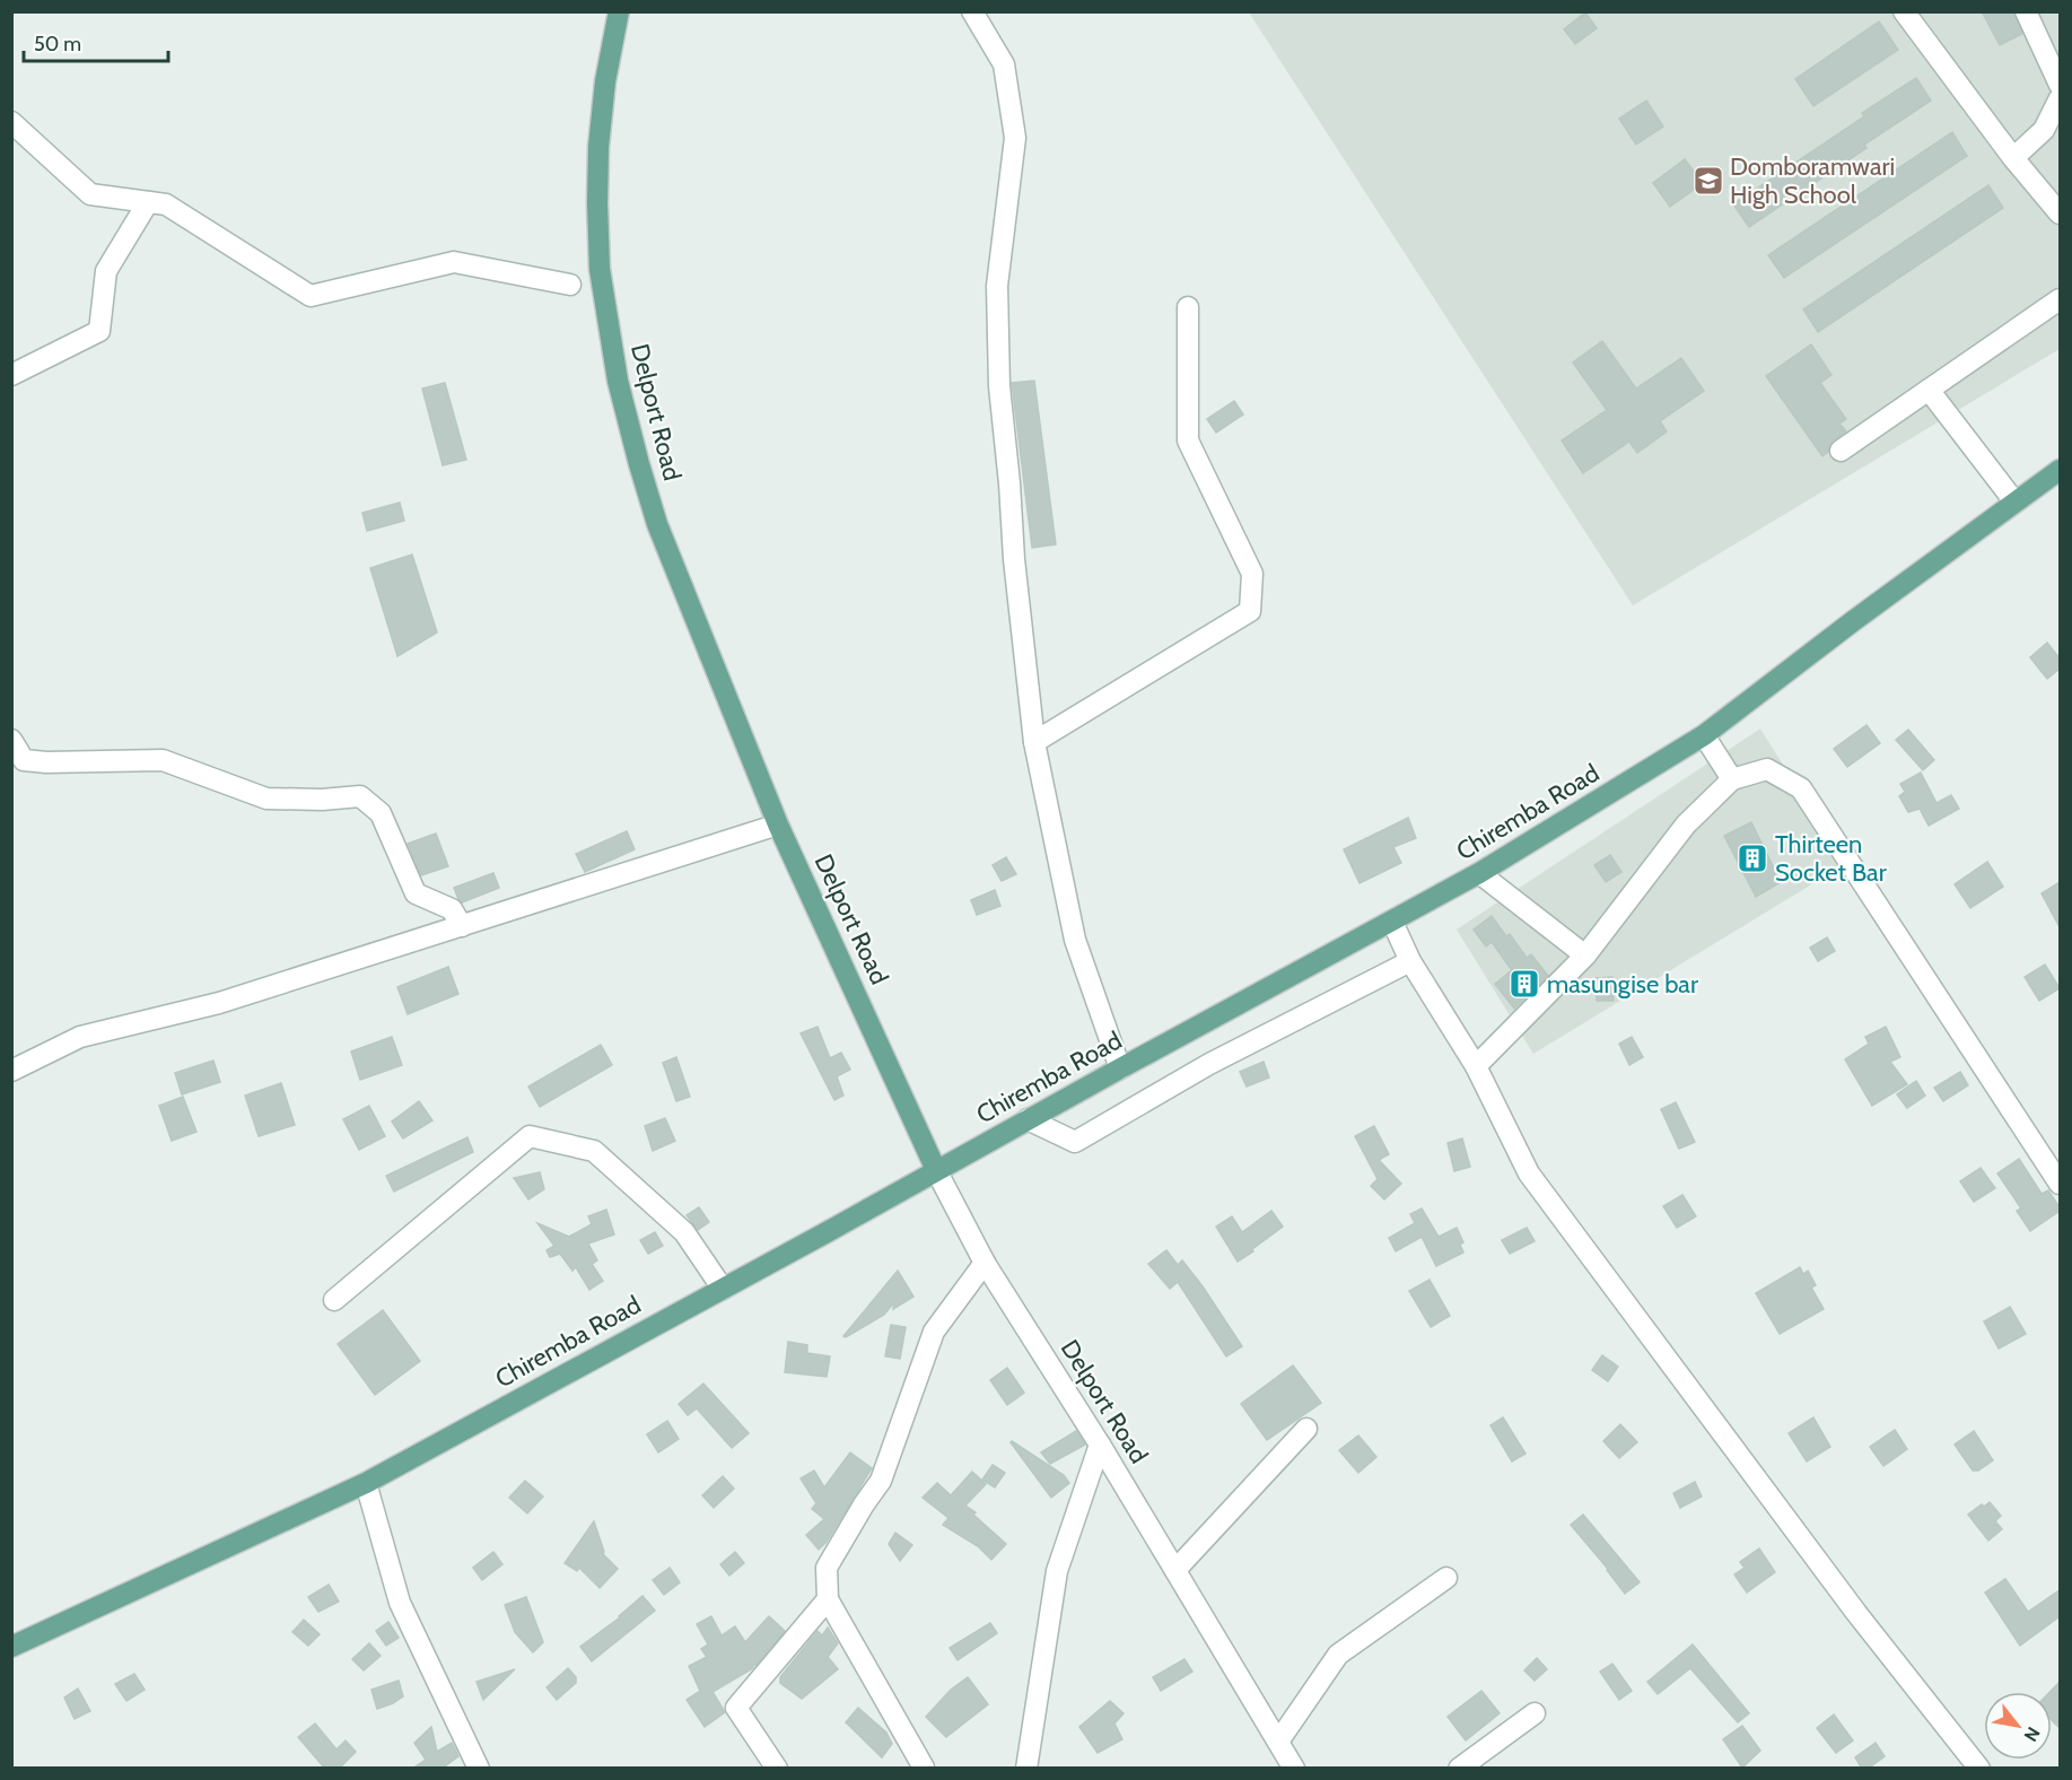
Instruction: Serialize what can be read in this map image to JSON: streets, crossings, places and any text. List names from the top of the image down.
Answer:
{
  "streets": {
    "main road": ["Delport Road", "Chiremba Road"]
  },
  "crossings": [
    ["Delport Road", "Chiremba Road"]
  ],
  "places": {
    "school or university": ["Domboramwari High School"],
    "building": ["Thirteen Socket Bar", "masungise bar"]
  },
  "scale_bar": "50 m",
  "north": "bottom right"
}
